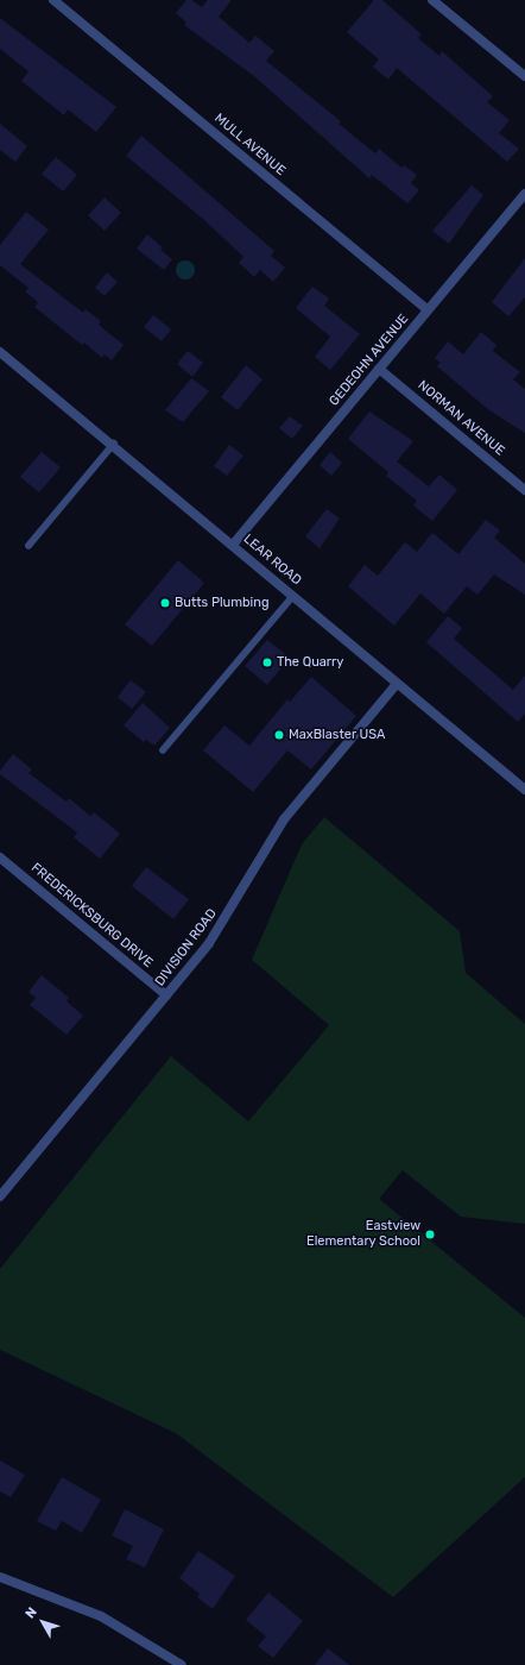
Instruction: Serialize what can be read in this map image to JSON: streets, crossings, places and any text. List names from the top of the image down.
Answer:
{
  "streets": {
    "street": [
      "MULL AVENUE",
      "GEDEOHN AVENUE",
      "NORMAN AVENUE",
      "LEAR ROAD",
      "FREDERICKSBURG DRIVE",
      "DIVISION ROAD"
    ]
  },
  "crossings": [
    ["MULL AVENUE", "GEDEOHN AVENUE"],
    ["GEDEOHN AVENUE", "NORMAN AVENUE"],
    ["GEDEOHN AVENUE", "LEAR ROAD"],
    ["LEAR ROAD", "DIVISION ROAD"],
    ["FREDERICKSBURG DRIVE", "DIVISION ROAD"]
  ],
  "places": [
    "Butts Plumbing",
    "The Quarry",
    "MaxBlaster USA",
    "Eastview Elementary School"
  ],
  "north": "top left"
}
